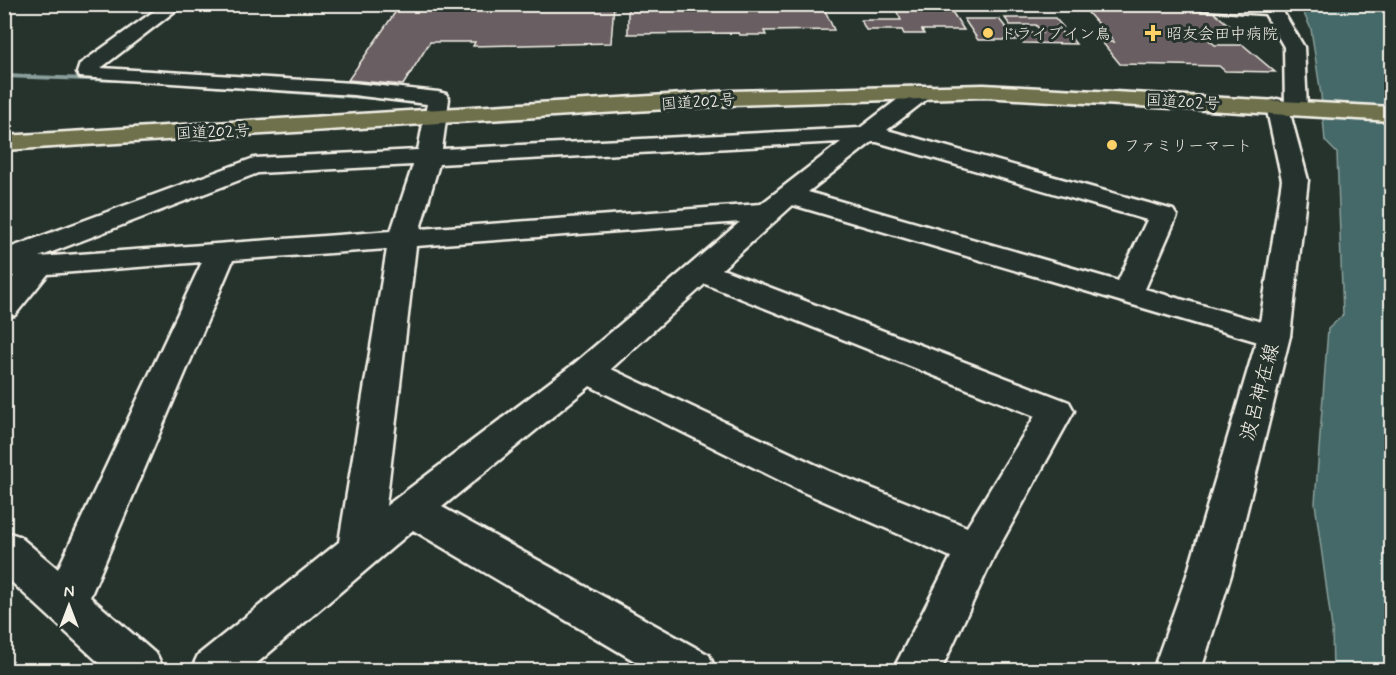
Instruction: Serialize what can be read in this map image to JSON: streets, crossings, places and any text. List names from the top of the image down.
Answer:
{
  "streets": {
    "highway": ["国道202号"],
    "street": ["波呂神在線"]
  },
  "crossings": [
    ["国道202号", "波呂神在線"]
  ],
  "places": {
    "other": ["ドライブイン鳥", "ファミリーマート"],
    "health": ["昭友会田中病院"]
  },
  "north": "top"
}
